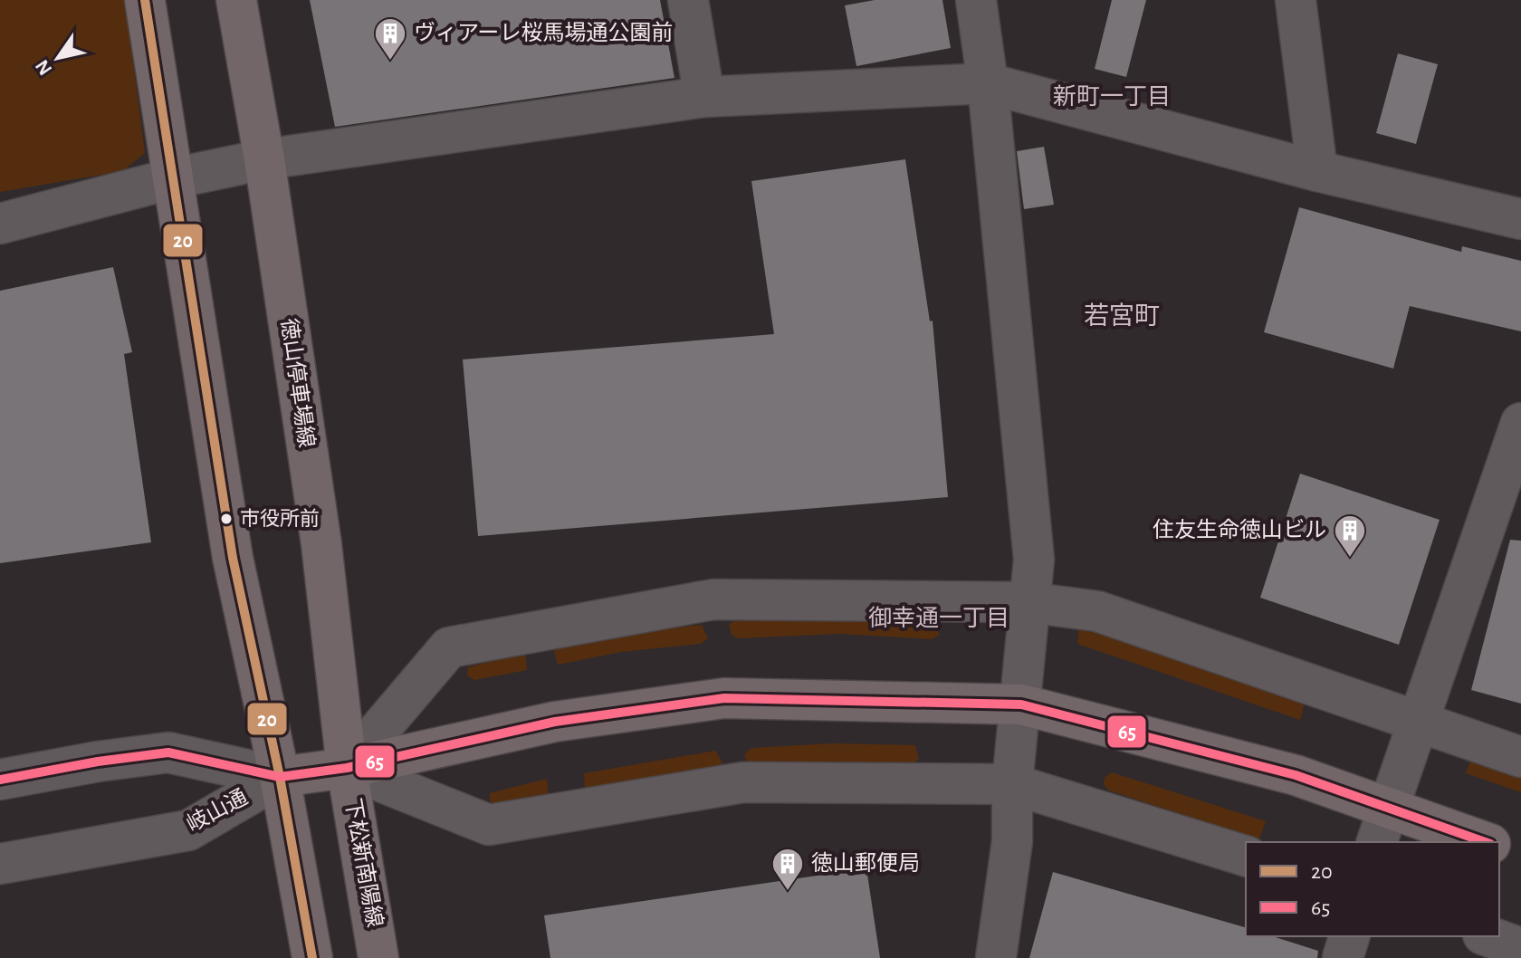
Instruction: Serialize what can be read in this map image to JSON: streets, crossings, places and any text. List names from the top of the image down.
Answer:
{
  "streets": {
    "main road": ["徳山停車場線", "下松新南陽線"],
    "street": ["岐山通"]
  },
  "crossings": [
    ["徳山停車場線", "下松新南陽線"]
  ],
  "districts": ["新町一丁目", "若宮町", "御幸通一丁目"],
  "places": {
    "building": ["ヴィアーレ桜馬場通公園前", "住友生命徳山ビル", "徳山郵便局"],
    "other": ["市役所前"]
  },
  "lines": ["transit line 20", "transit line 65"],
  "legend": ["20", "65"],
  "north": "bottom left"
}
